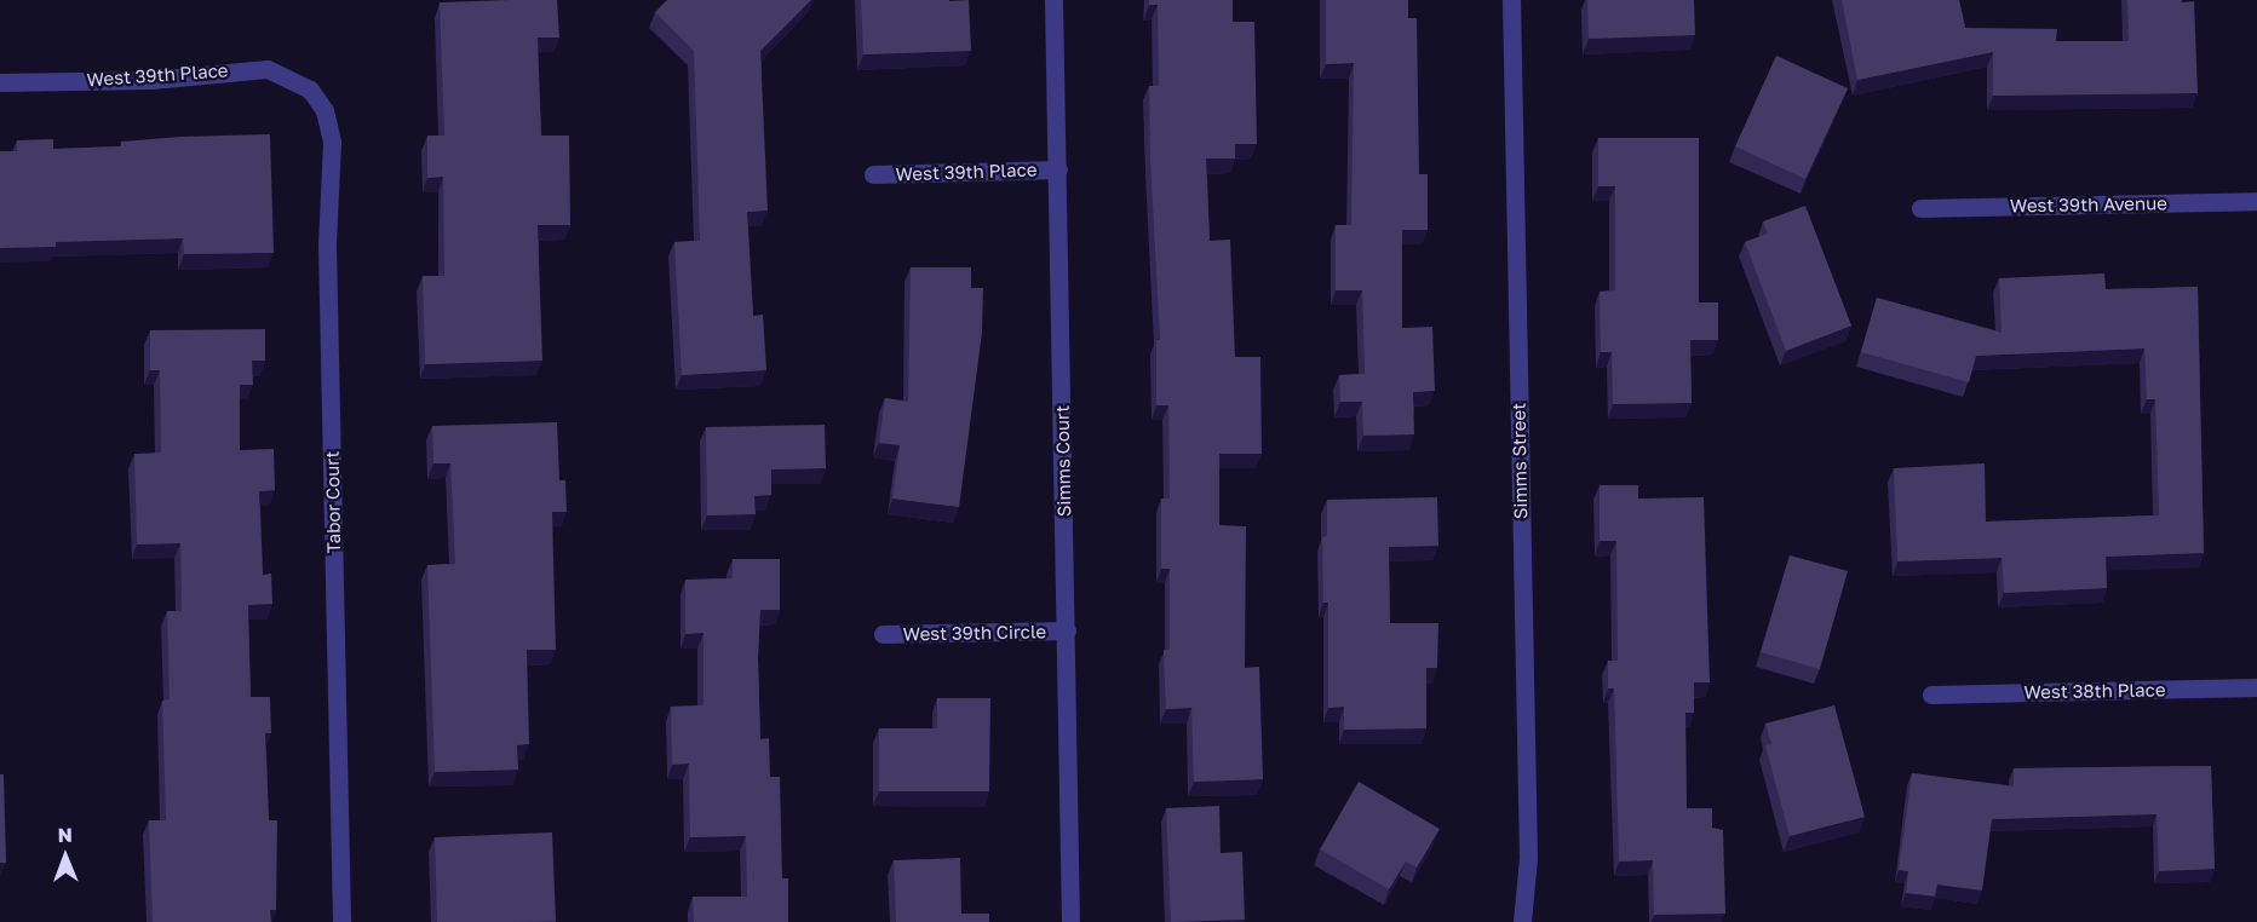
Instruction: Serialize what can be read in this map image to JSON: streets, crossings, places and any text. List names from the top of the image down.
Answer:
{
  "streets": {
    "street": [
      "West 39th Place",
      "West 39th Avenue",
      "Simms Court",
      "Simms Street",
      "Tabor Court",
      "West 39th Circle",
      "West 38th Place"
    ]
  },
  "crossings": [
    ["West 39th Place", "Simms Court"],
    ["West 39th Place", "Tabor Court"],
    ["Simms Court", "West 39th Circle"]
  ],
  "north": "top"
}
